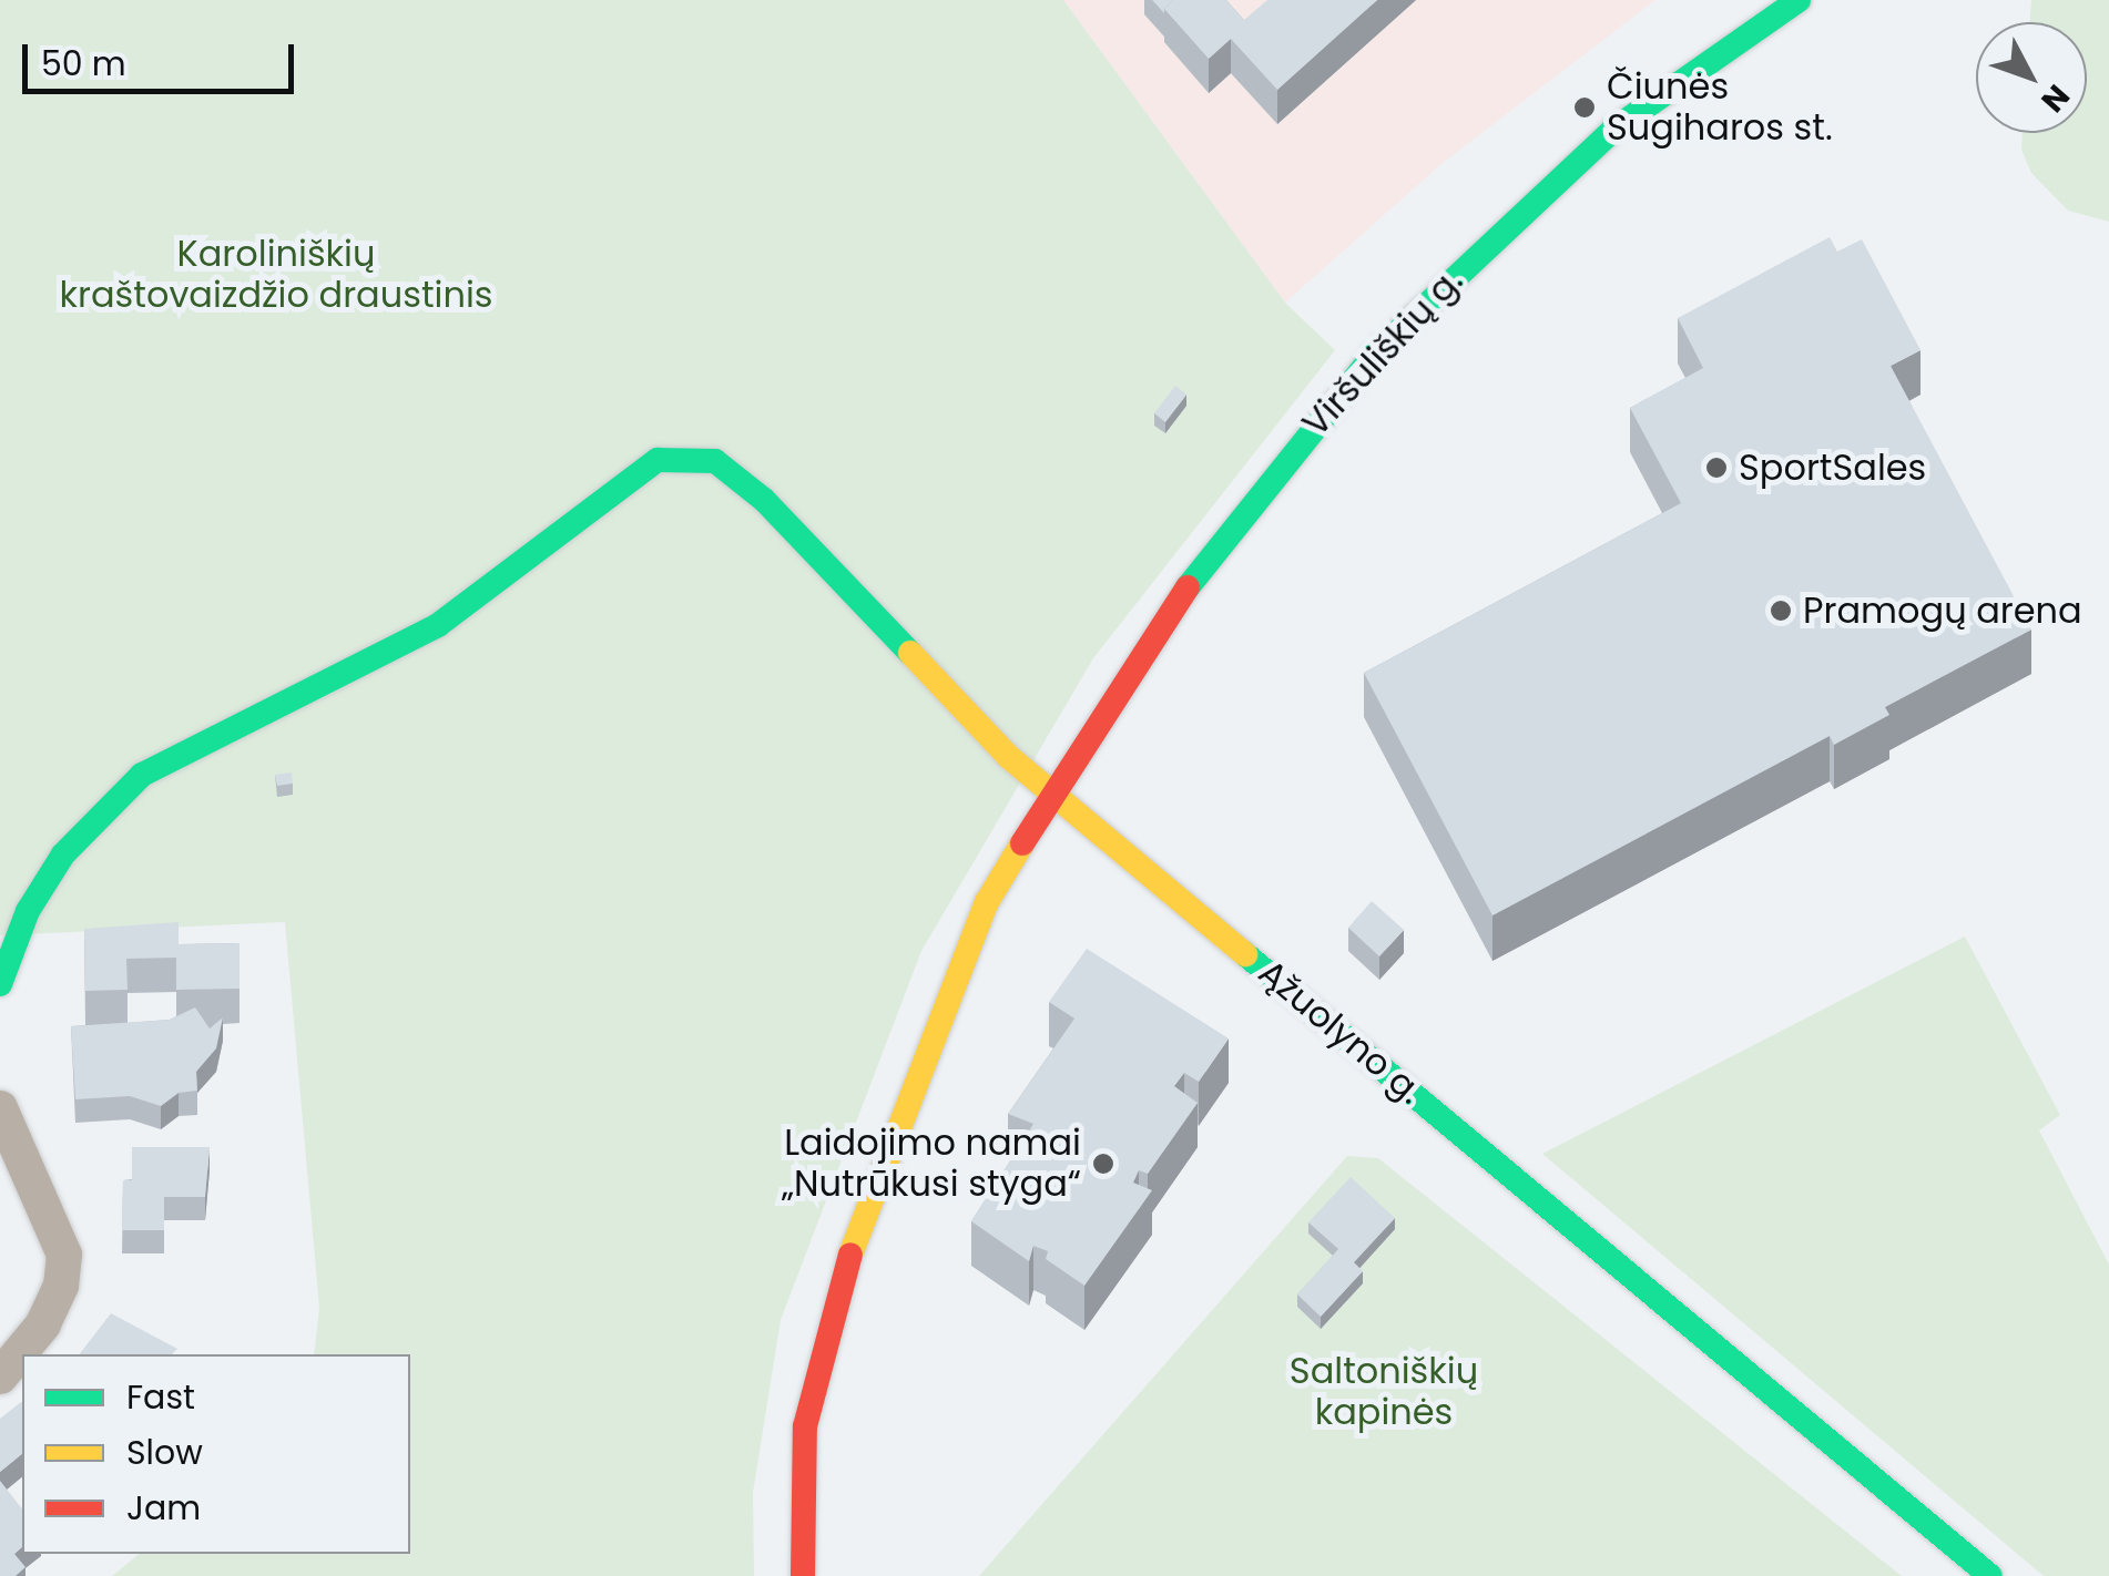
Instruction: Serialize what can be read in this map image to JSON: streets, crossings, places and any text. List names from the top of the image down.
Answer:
{
  "streets": {
    "main road": ["Viršuliškių g.", "Ąžuolyno g."]
  },
  "crossings": [
    ["Viršuliškių g.", "Ąžuolyno g."]
  ],
  "parks": ["Karoliniškių kraštovaizdžio draustinis", "Saltoniškių kapinės"],
  "places": [
    "Čiunės Sugiharos st.",
    "SportSales",
    "Pramogų arena",
    "Laidojimo namai „Nutrūkusi styga“"
  ],
  "legend": ["Fast", "Slow", "Jam"],
  "scale_bar": "50 m",
  "north": "bottom right"
}
